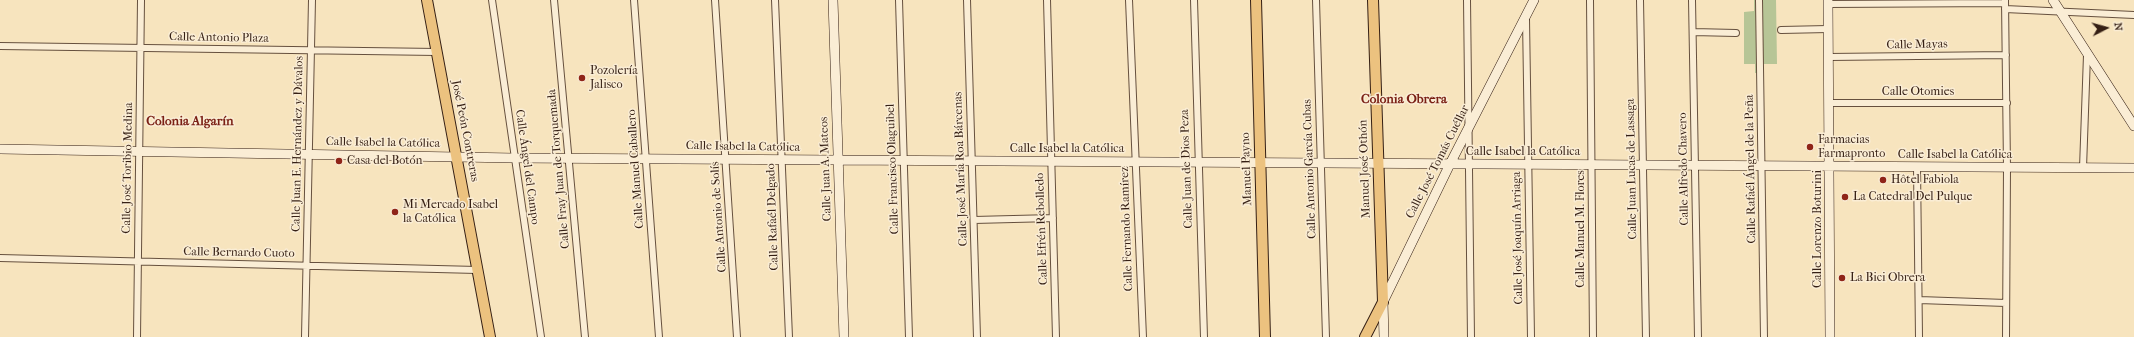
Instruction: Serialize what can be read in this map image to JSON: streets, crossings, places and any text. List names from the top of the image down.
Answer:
{
  "streets": {
    "main road": [
      "José Peón Contreras",
      "Calle José Tomás Cuéllar",
      "Manuel Payno",
      "Manuel José Othón"
    ],
    "street": [
      "Calle Antonio Plaza",
      "Calle Mayas",
      "Calle Otomies",
      "Calle Isabel la Católica",
      "Calle Juan E. Hernández y Dávalos",
      "Calle Ángel del Campo",
      "Calle José Toribio Medina",
      "Calle Fray Juan de Torquemada",
      "Calle Manuel Caballero",
      "Calle Juan A. Mateos",
      "Calle Francisco Olaguibel",
      "Calle José María Roa Bárcenas",
      "Calle Juan de Dios Peza",
      "Calle Antonio García Cubas",
      "Calle Juan Lucas de Lassaga",
      "Calle Alfredo Chavero",
      "Calle Rafaél Ángel de la Peña",
      "Calle Antonio de Solís",
      "Calle Rafaél Delgado",
      "Calle Efrén Rebolledo",
      "Calle Fernando Ramírez",
      "Calle Manuel M. Flores",
      "Calle Lorenzo Boturini",
      "Calle José Joaquín Arriaga",
      "Calle Bernardo Cuoto"
    ]
  },
  "crossings": [
    ["Calle Antonio Plaza", "José Peón Contreras"],
    ["Calle Antonio Plaza", "Calle Juan E. Hernández y Dávalos"],
    ["Calle Antonio Plaza", "Calle José Toribio Medina"],
    ["Calle Mayas", "Calle Lorenzo Boturini"],
    ["Calle Otomies", "Calle Lorenzo Boturini"],
    ["José Peón Contreras", "Calle Isabel la Católica"],
    ["José Peón Contreras", "Calle Bernardo Cuoto"],
    ["Calle Isabel la Católica", "Calle Juan E. Hernández y Dávalos"],
    ["Calle Isabel la Católica", "Calle José Tomás Cuéllar"],
    ["Calle Isabel la Católica", "Calle Ángel del Campo"],
    ["Calle Isabel la Católica", "Calle José Toribio Medina"],
    ["Calle Isabel la Católica", "Calle Fray Juan de Torquemada"],
    ["Calle Isabel la Católica", "Calle Manuel Caballero"],
    ["Calle Isabel la Católica", "Calle Juan A. Mateos"],
    ["Calle Isabel la Católica", "Calle Francisco Olaguibel"],
    ["Calle Isabel la Católica", "Calle José María Roa Bárcenas"],
    ["Calle Isabel la Católica", "Calle Juan de Dios Peza"],
    ["Calle Isabel la Católica", "Manuel Payno"],
    ["Calle Isabel la Católica", "Calle Antonio García Cubas"],
    ["Calle Isabel la Católica", "Manuel José Othón"],
    ["Calle Isabel la Católica", "Calle Juan Lucas de Lassaga"],
    ["Calle Isabel la Católica", "Calle Alfredo Chavero"],
    ["Calle Isabel la Católica", "Calle Rafaél Ángel de la Peña"],
    ["Calle Isabel la Católica", "Calle Antonio de Solís"],
    ["Calle Isabel la Católica", "Calle Rafaél Delgado"],
    ["Calle Isabel la Católica", "Calle Efrén Rebolledo"],
    ["Calle Isabel la Católica", "Calle Fernando Ramírez"],
    ["Calle Isabel la Católica", "Calle Manuel M. Flores"],
    ["Calle Isabel la Católica", "Calle Lorenzo Boturini"],
    ["Calle Isabel la Católica", "Calle José Joaquín Arriaga"],
    ["Calle Juan E. Hernández y Dávalos", "Calle Bernardo Cuoto"],
    ["Calle José Tomás Cuéllar", "Manuel José Othón"],
    ["Calle José Tomás Cuéllar", "Calle José Joaquín Arriaga"],
    ["Calle José Toribio Medina", "Calle Bernardo Cuoto"]
  ],
  "districts": ["Colonia Obrera", "Colonia Algarín"],
  "places": [
    "Pozolería Jalisco",
    "Farmacias Farmapronto",
    "Casa del Botón",
    "Hôtel Fabiola",
    "La Catedral Del Pulque",
    "Mi Mercado Isabel la Católica",
    "La Bici Obrera"
  ],
  "north": "right"
}
